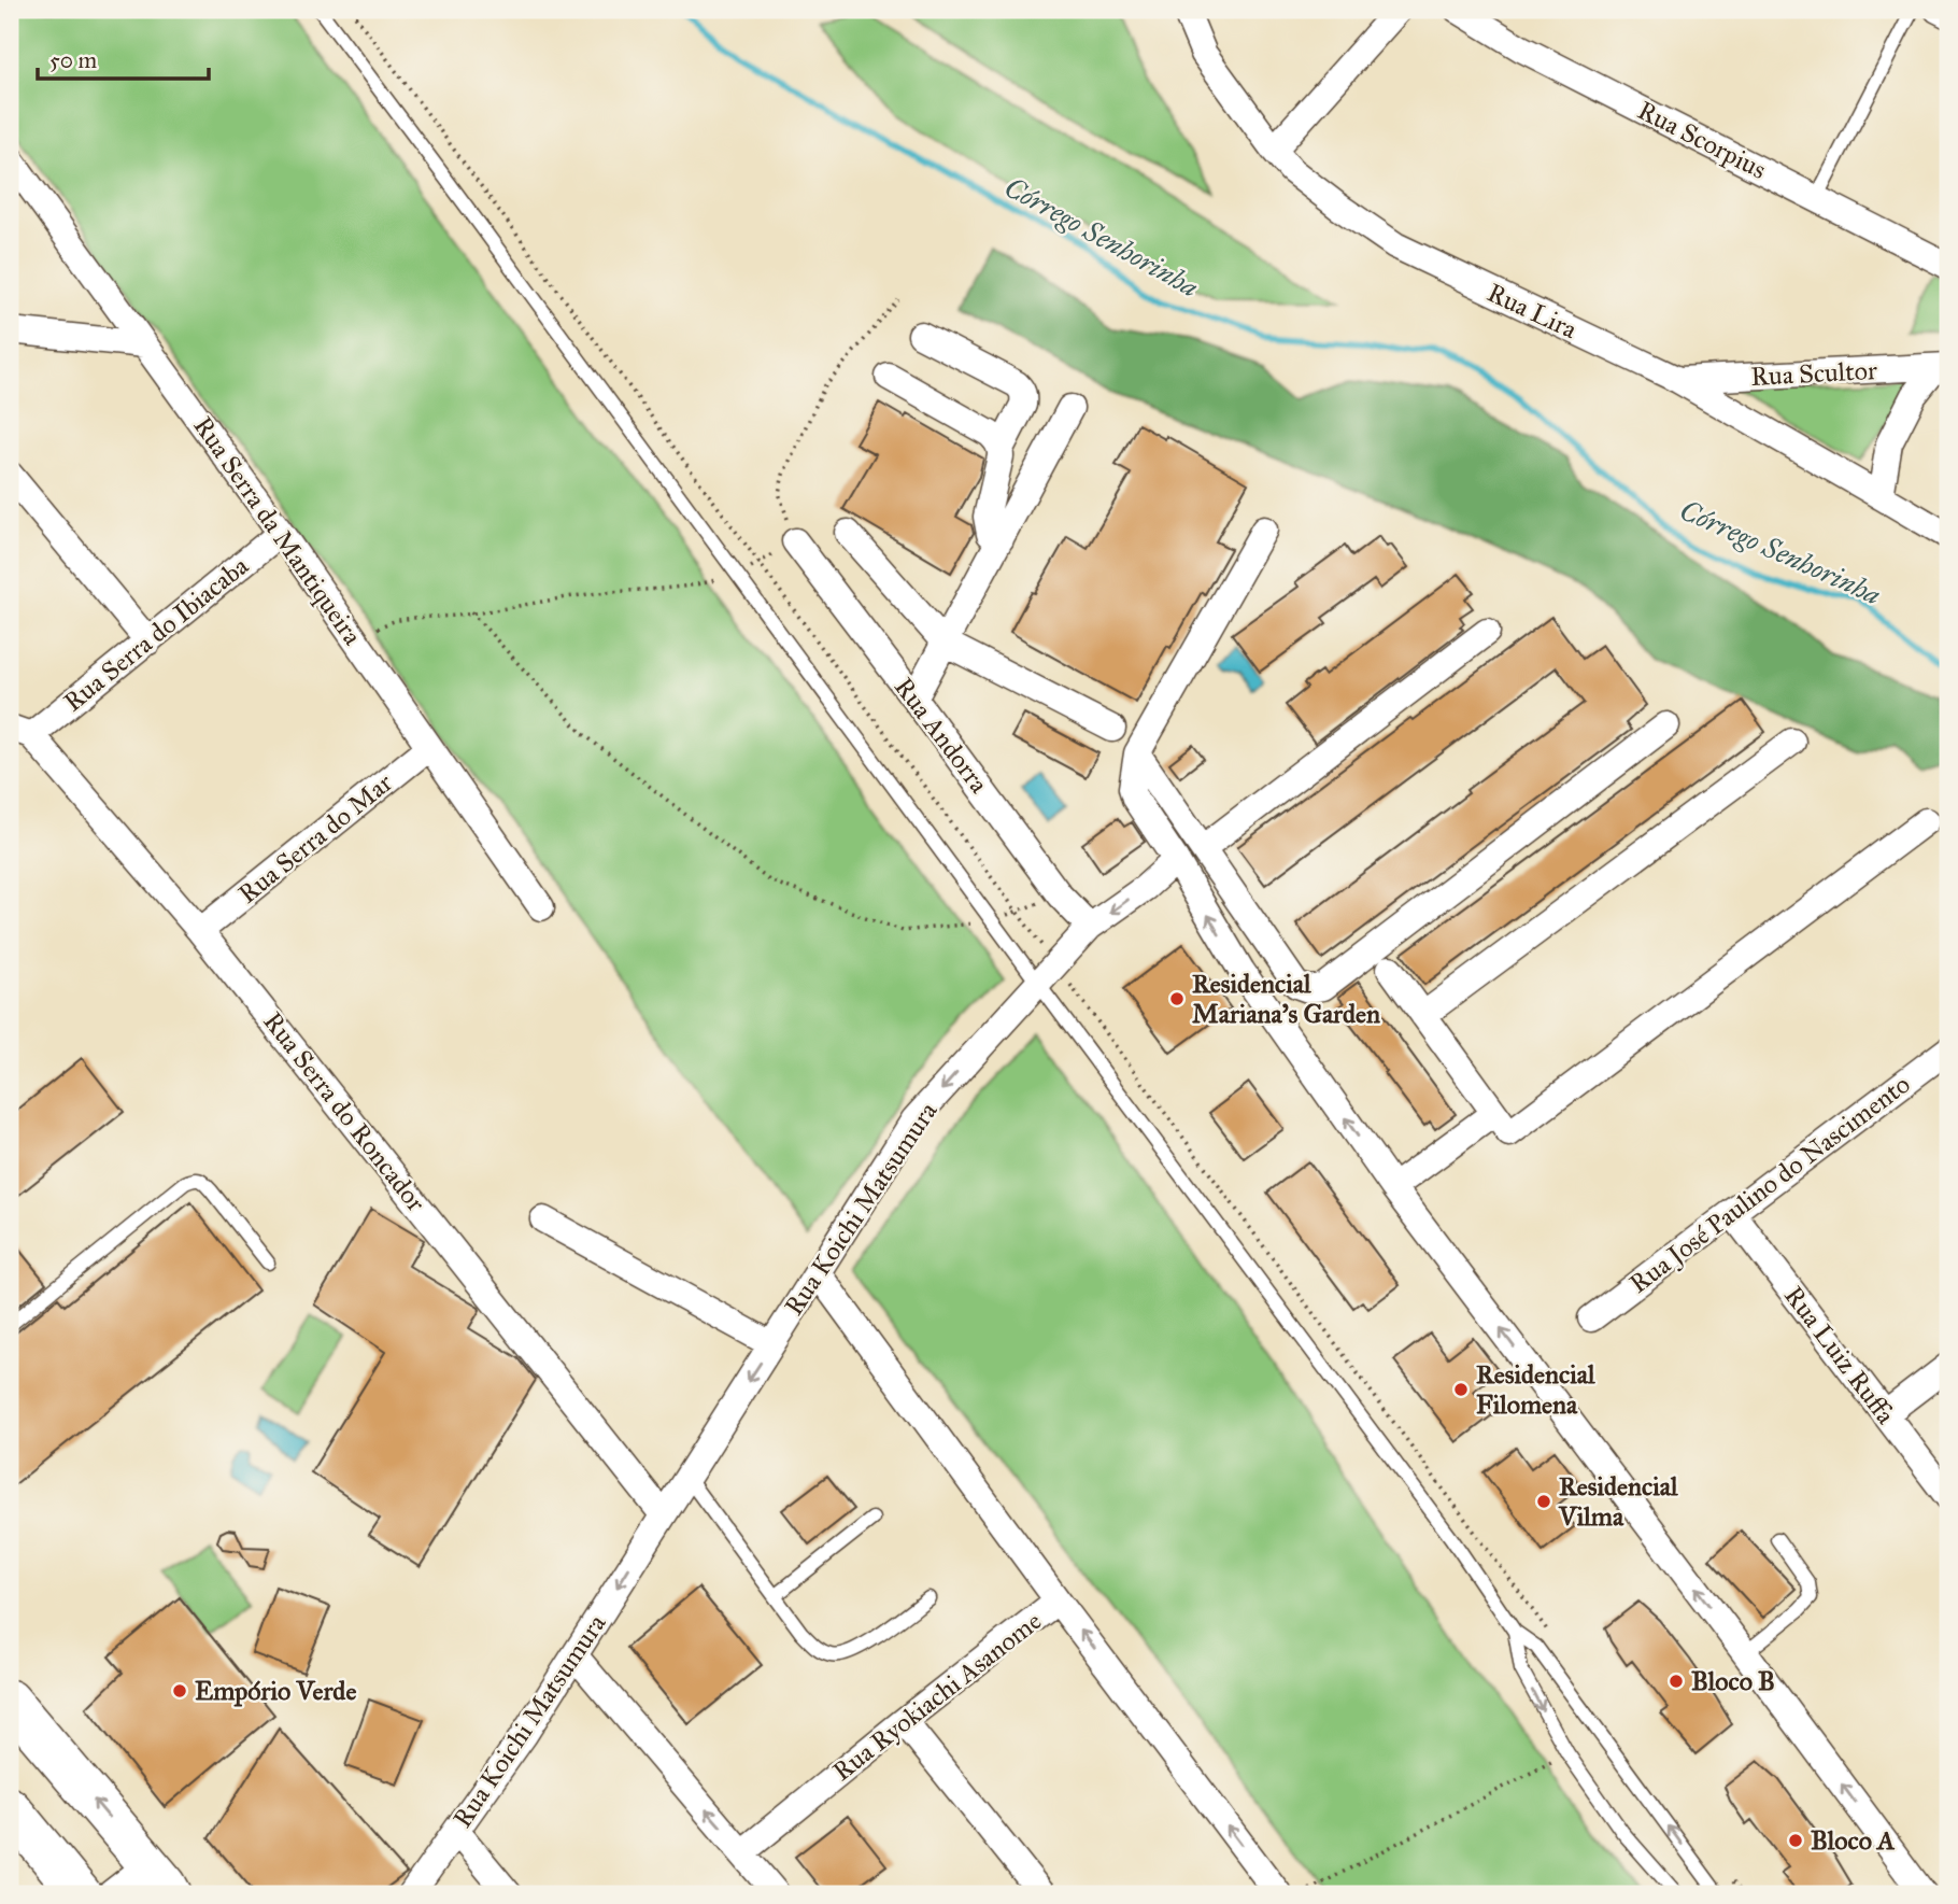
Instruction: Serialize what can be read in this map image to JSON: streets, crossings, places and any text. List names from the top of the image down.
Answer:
{
  "streets": {
    "street": [
      "Rua Scorpius",
      "Rua Lira",
      "Rua Scultor",
      "Rua Serra da Mantiqueira",
      "Rua Serra do Ibiacaba",
      "Rua Andorra",
      "Rua Serra do Mar",
      "Rua Serra do Roncador",
      "Rua José Paulino do Nascimento",
      "Rua Koichi Matsumura",
      "Rua Luiz Ruffa",
      "Rua Ryokiachi Asanome"
    ]
  },
  "crossings": [
    ["Rua Lira", "Rua Scultor"],
    ["Rua Serra da Mantiqueira", "Rua Serra do Ibiacaba"],
    ["Rua Serra da Mantiqueira", "Rua Serra do Mar"],
    ["Rua Serra do Ibiacaba", "Rua Serra do Roncador"],
    ["Rua Andorra", "Rua Koichi Matsumura"],
    ["Rua Serra do Mar", "Rua Serra do Roncador"],
    ["Rua Serra do Roncador", "Rua Koichi Matsumura"],
    ["Rua José Paulino do Nascimento", "Rua Luiz Ruffa"]
  ],
  "one_way": ["Rua Koichi Matsumura"],
  "water": ["Córrego Senhorinha"],
  "places": [
    "Residencial Mariana's Garden",
    "Residencial Filomena",
    "Residencial Vilma",
    "Bloco B",
    "Empório Verde",
    "Bloco A"
  ],
  "scale_bar": "50 m"
}
